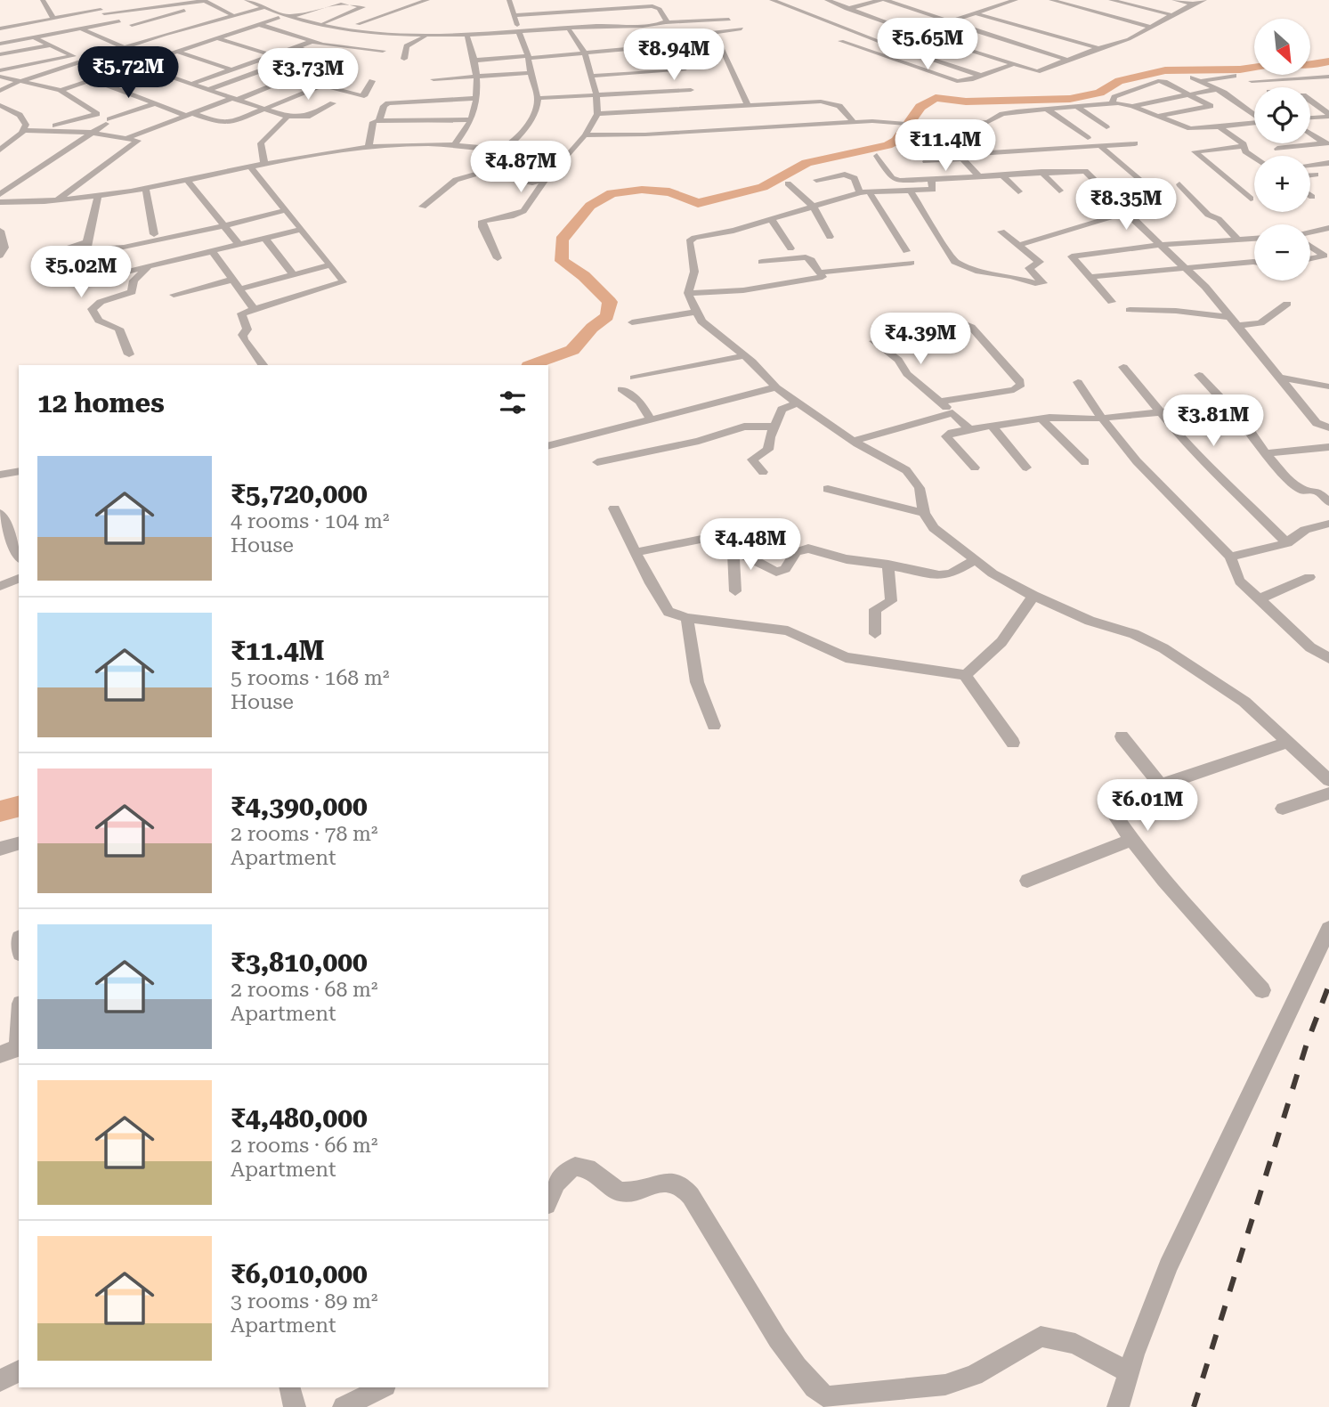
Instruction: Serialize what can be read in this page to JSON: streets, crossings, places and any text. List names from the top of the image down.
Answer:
{
  "north": "bottom right",
  "page": {
    "price": [
      "₹5.65M",
      "₹8.94M",
      "₹5.72M",
      "₹3.73M",
      "₹11.4M",
      "₹4.87M",
      "₹8.35M",
      "₹5.02M",
      "₹4.39M",
      "₹3.81M",
      "₹4.48M",
      "₹6.01M"
    ],
    "map_buttons": ["+", "−"],
    "heading": "12 homes",
    "list": [
      {
        "name": "₹5,720,000",
        "note": "4 rooms · 104 m² · House"
      },
      {
        "name": "₹11.4M",
        "note": "5 rooms · 168 m² · House"
      },
      {
        "name": "₹4,390,000",
        "note": "2 rooms · 78 m² · Apartment"
      },
      {
        "name": "₹3,810,000",
        "note": "2 rooms · 68 m² · Apartment"
      },
      {
        "name": "₹4,480,000",
        "note": "2 rooms · 66 m² · Apartment"
      },
      {
        "name": "₹6,010,000",
        "note": "3 rooms · 89 m² · Apartment"
      }
    ]
  }
}
